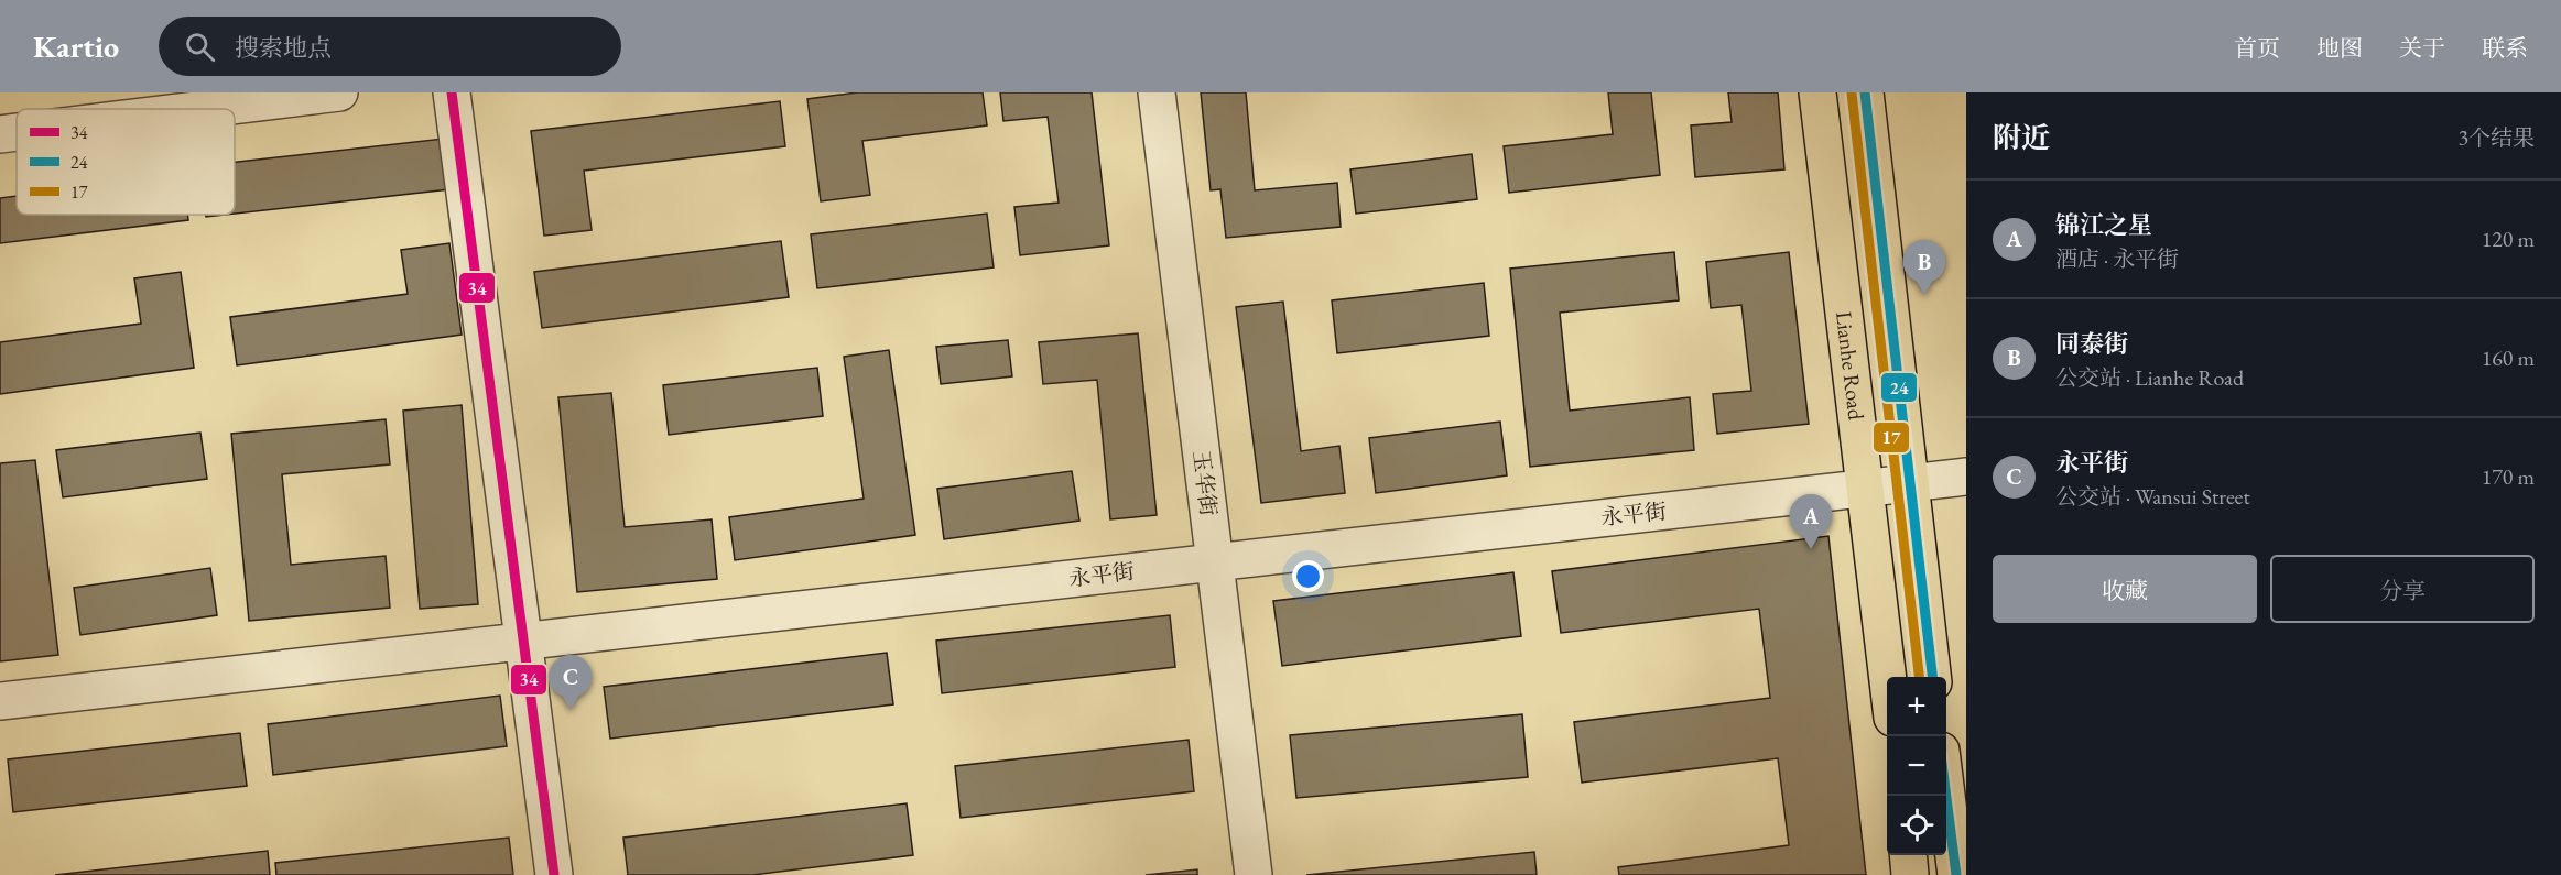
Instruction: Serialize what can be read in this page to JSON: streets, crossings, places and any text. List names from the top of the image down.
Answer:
{
  "streets": {
    "main road": ["Lianhe Road"],
    "street": ["玉华街", "永平街"]
  },
  "crossings": [
    ["Lianhe Road", "永平街"],
    ["玉华街", "永平街"]
  ],
  "lines": ["transit line 34", "transit line 24", "transit line 17"],
  "legend": ["34", "24", "17"],
  "page": {
    "header": "Kartio",
    "search": "搜索地点",
    "nav": [
      "首页",
      "地图",
      "关于",
      "联系"
    ],
    "heading": ["附近", "3个结果"],
    "list": [
      {
        "mark": "A",
        "name": "锦江之星",
        "note": "酒店 · 永平街",
        "value": "120 m"
      },
      {
        "mark": "B",
        "name": "同泰街",
        "note": "公交站 · Lianhe Road",
        "value": "160 m"
      },
      {
        "mark": "C",
        "name": "永平街",
        "note": "公交站 · Wansui Street",
        "value": "170 m"
      }
    ],
    "pins": ["B", "A", "C"],
    "buttons": ["收藏", "分享"],
    "map_buttons": ["+", "−"]
  }
}
